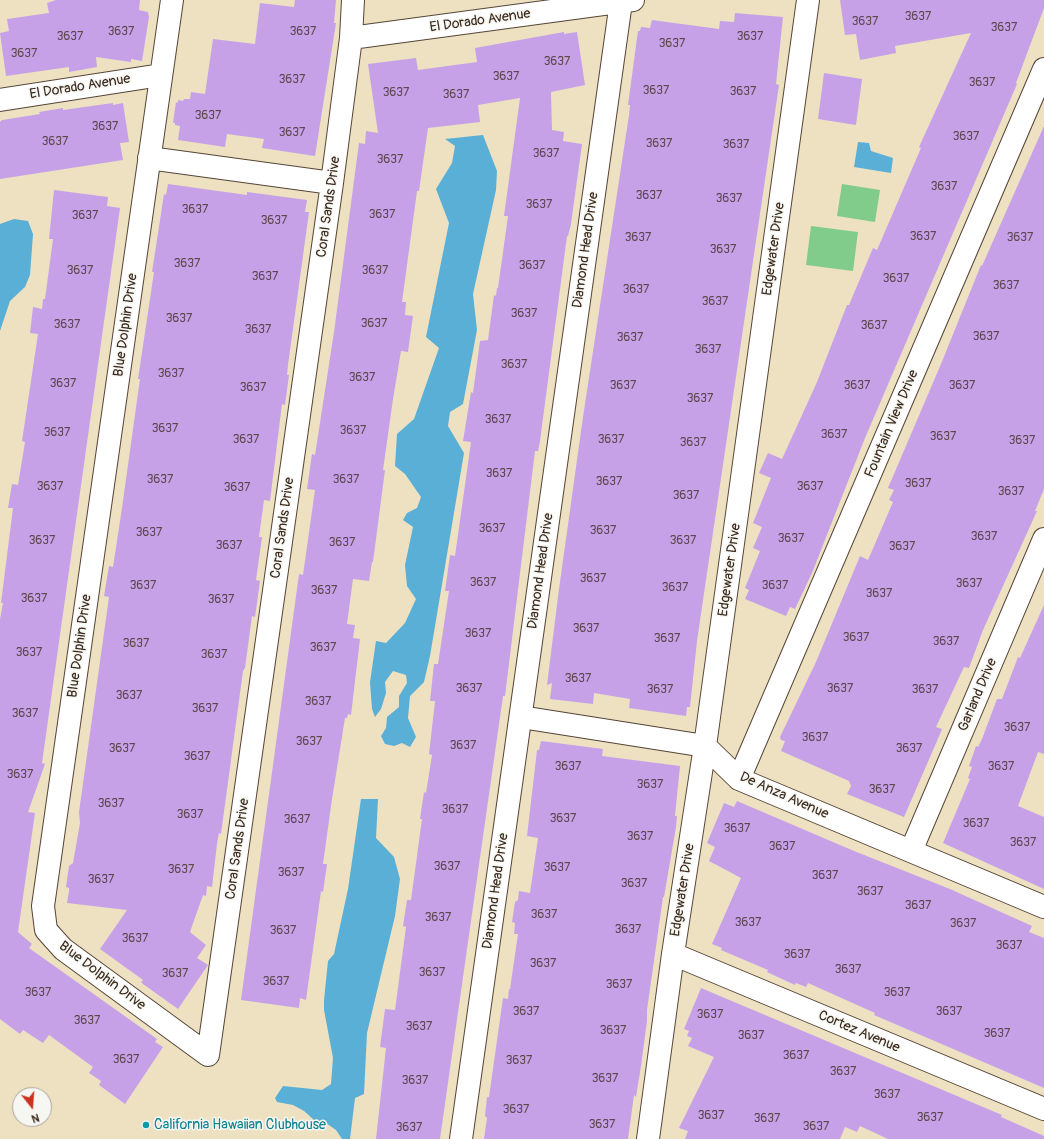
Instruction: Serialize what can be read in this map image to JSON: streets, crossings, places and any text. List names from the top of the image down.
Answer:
{
  "streets": {
    "lane": [
      "El Dorado Avenue",
      "Coral Sands Drive",
      "Edgewater Drive",
      "Diamond Head Drive",
      "Blue Dolphin Drive",
      "Fountain View Drive",
      "Garland Drive",
      "De Anza Avenue",
      "Cortez Avenue"
    ]
  },
  "crossings": [
    ["El Dorado Avenue", "Coral Sands Drive"],
    ["El Dorado Avenue", "Diamond Head Drive"],
    ["El Dorado Avenue", "Blue Dolphin Drive"],
    ["Coral Sands Drive", "Blue Dolphin Drive"],
    ["Edgewater Drive", "De Anza Avenue"],
    ["Edgewater Drive", "Cortez Avenue"],
    ["Fountain View Drive", "De Anza Avenue"],
    ["Garland Drive", "De Anza Avenue"]
  ],
  "places": ["California Hawaiian Clubhouse"],
  "house_numbers": [
    "3637",
    "3637",
    "3637",
    "3637",
    "3637",
    "3637",
    "3637",
    "3637",
    "3637",
    "3637",
    "3637",
    "3637",
    "3637",
    "3637",
    "3637",
    "3637",
    "3637",
    "3637",
    "3637",
    "3637",
    "3637",
    "3637",
    "3637",
    "3637",
    "3637",
    "3637",
    "3637",
    "3637",
    "3637",
    "3637",
    "3637",
    "3637",
    "3637",
    "3637",
    "3637",
    "3637",
    "3637",
    "3637",
    "3637",
    "3637",
    "3637",
    "3637",
    "3637",
    "3637",
    "3637",
    "3637",
    "3637",
    "3637",
    "3637",
    "3637",
    "3637",
    "3637",
    "3637",
    "3637",
    "3637",
    "3637",
    "3637",
    "3637",
    "3637",
    "3637",
    "3637",
    "3637",
    "3637",
    "3637",
    "3637",
    "3637",
    "3637",
    "3637",
    "3637",
    "3637",
    "3637",
    "3637",
    "3637",
    "3637",
    "3637",
    "3637",
    "3637",
    "3637",
    "3637",
    "3637",
    "3637",
    "3637",
    "3637",
    "3637",
    "3637",
    "3637",
    "3637",
    "3637",
    "3637",
    "3637",
    "3637",
    "3637",
    "3637",
    "3637",
    "3637",
    "3637",
    "3637",
    "3637",
    "3637",
    "3637",
    "3637",
    "3637",
    "3637",
    "3637",
    "3637",
    "3637",
    "3637",
    "3637",
    "3637",
    "3637",
    "3637",
    "3637",
    "3637",
    "3637",
    "3637",
    "3637",
    "3637",
    "3637",
    "3637",
    "3637",
    "3637",
    "3637",
    "3637",
    "3637",
    "3637",
    "3637",
    "3637",
    "3637",
    "3637",
    "3637",
    "3637",
    "3637",
    "3637",
    "3637",
    "3637",
    "3637",
    "3637",
    "3637",
    "3637",
    "3637",
    "3637",
    "3637",
    "3637",
    "3637",
    "3637",
    "3637",
    "3637",
    "3637",
    "3637",
    "3637",
    "3637",
    "3637",
    "3637",
    "3637",
    "3637",
    "3637",
    "3637",
    "3637",
    "3637",
    "3637",
    "3637",
    "3637",
    "3637",
    "3637",
    "3637",
    "3637",
    "3637",
    "3637",
    "3637",
    "3637",
    "3637",
    "3637",
    "3637",
    "3637",
    "3637",
    "3637",
    "3637",
    "3637",
    "3637",
    "3637",
    "3637",
    "3637",
    "3637",
    "3637",
    "3637",
    "3637",
    "3637",
    "3637",
    "3637",
    "3637",
    "3637",
    "3637",
    "3637"
  ],
  "north": "bottom"
}
